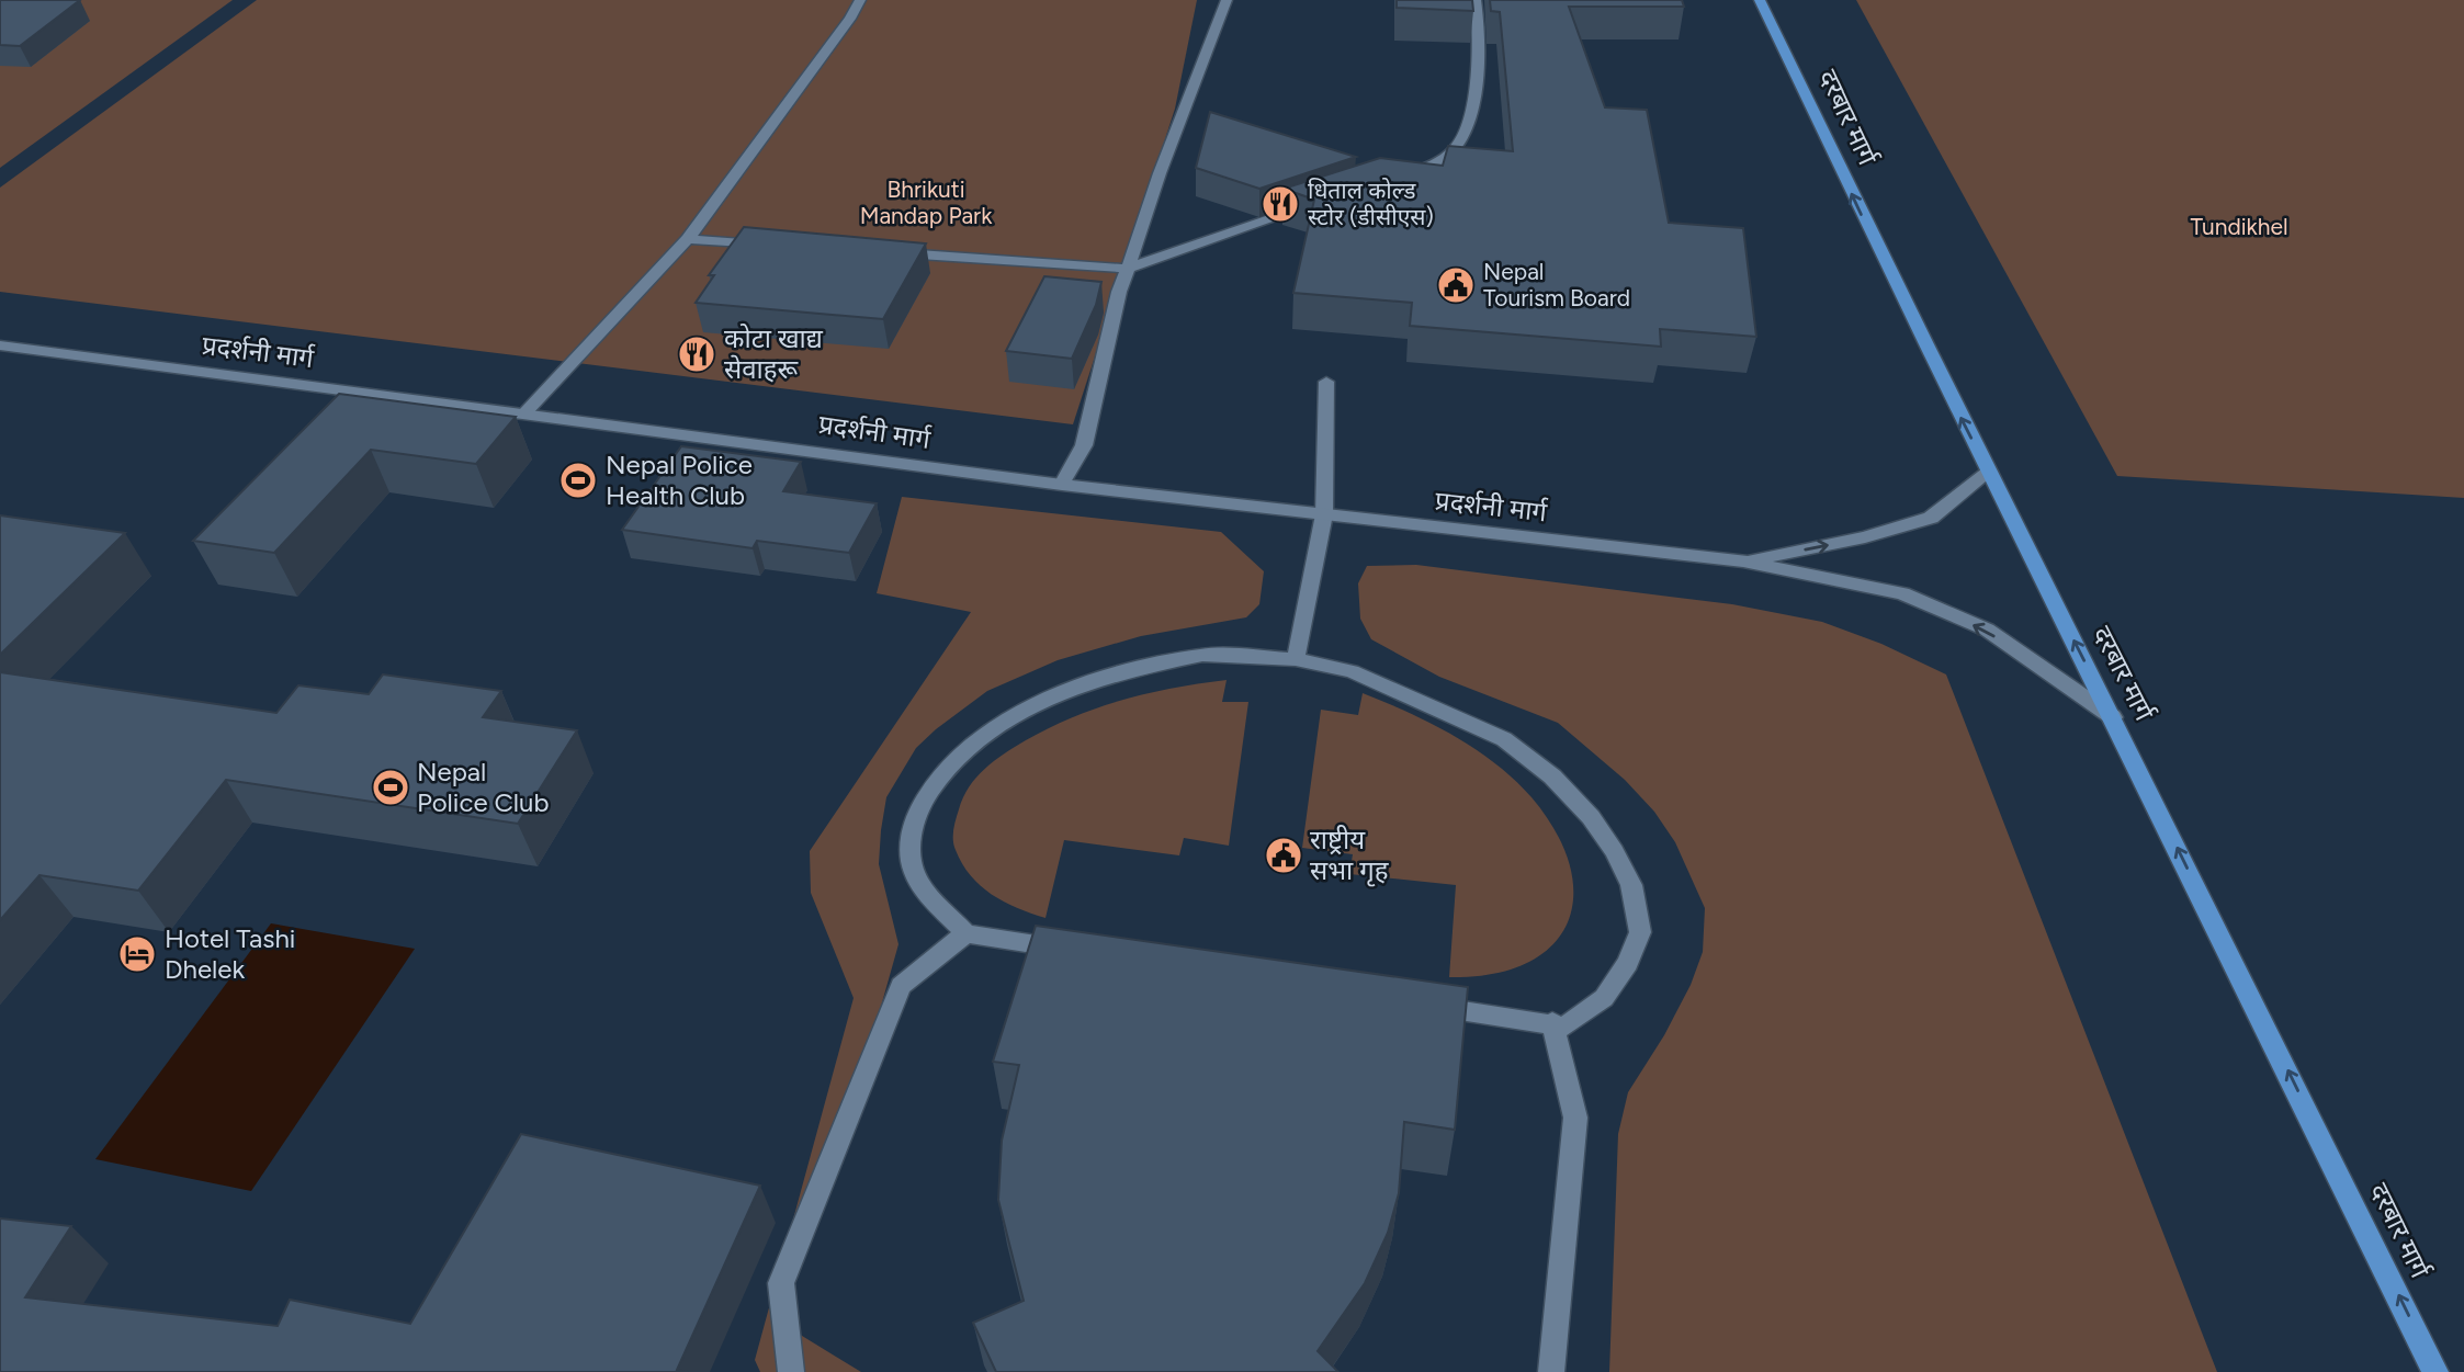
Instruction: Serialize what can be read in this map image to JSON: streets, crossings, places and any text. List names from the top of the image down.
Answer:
{
  "streets": {
    "main road": ["दरबार मार्ग", "प्रदर्शनी मार्ग"]
  },
  "crossings": [
    ["दरबार मार्ग", "प्रदर्शनी मार्ग"]
  ],
  "one_way": ["दरबार मार्ग"],
  "parks": ["Bhrikuti Mandap Park", "Tundikhel"],
  "places": {
    "restaurant": ["धिताल कोल्ड स्टोर (डीसीएस)", "कोटा खाद्य सेवाहरू"],
    "public building": ["Nepal Tourism Board", "राष्ट्रीय सभा गृह"],
    "sports": ["Nepal Police Health Club", "Nepal Police Club"],
    "hotel": ["Hotel Tashi Dhelek"]
  }
}
